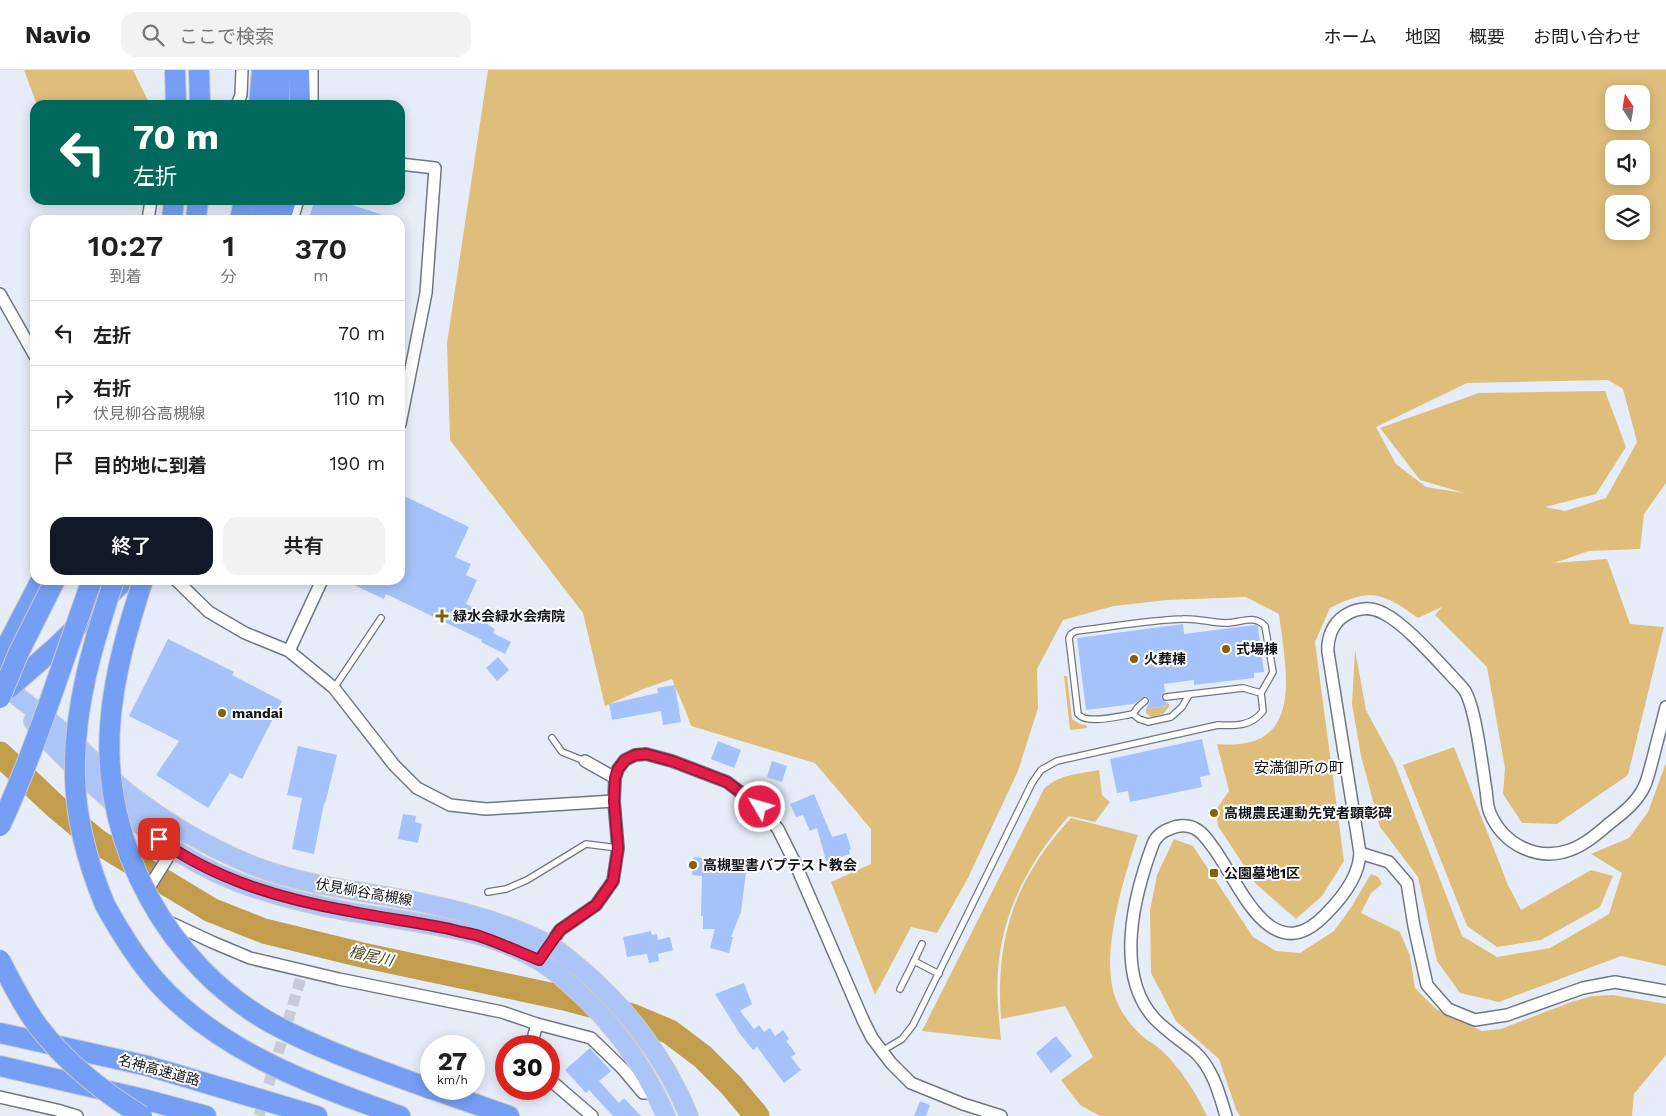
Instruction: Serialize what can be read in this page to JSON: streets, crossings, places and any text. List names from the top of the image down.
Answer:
{
  "streets": {
    "highway": ["名神高速道路"],
    "main road": ["伏見柳谷高槻線"]
  },
  "districts": ["安満御所の町"],
  "water": ["檜尾川"],
  "places": {
    "health": ["緑水会緑水会病院"],
    "other": [
      "式場棟",
      "火葬棟",
      "mandai",
      "高槻農民運動先覚者顕彰碑",
      "高槻聖書バプテスト教会"
    ],
    "transit": ["公園墓地1区"]
  },
  "north": "top",
  "page": {
    "header": "Navio",
    "search": "ここで検索",
    "nav": [
      "ホーム",
      "地図",
      "概要",
      "お問い合わせ"
    ],
    "turn": ["70 m", "左折"],
    "eta": [
      "10:27",
      "到着",
      "1",
      "分",
      "370",
      "m"
    ],
    "list": [
      {
        "name": "左折",
        "value": "70 m"
      },
      {
        "name": "右折",
        "note": "伏見柳谷高槻線",
        "value": "110 m"
      },
      {
        "name": "目的地に到着",
        "value": "190 m"
      }
    ],
    "buttons": ["終了", "共有"],
    "speed": "27 km/h",
    "limit": "30"
  }
}
